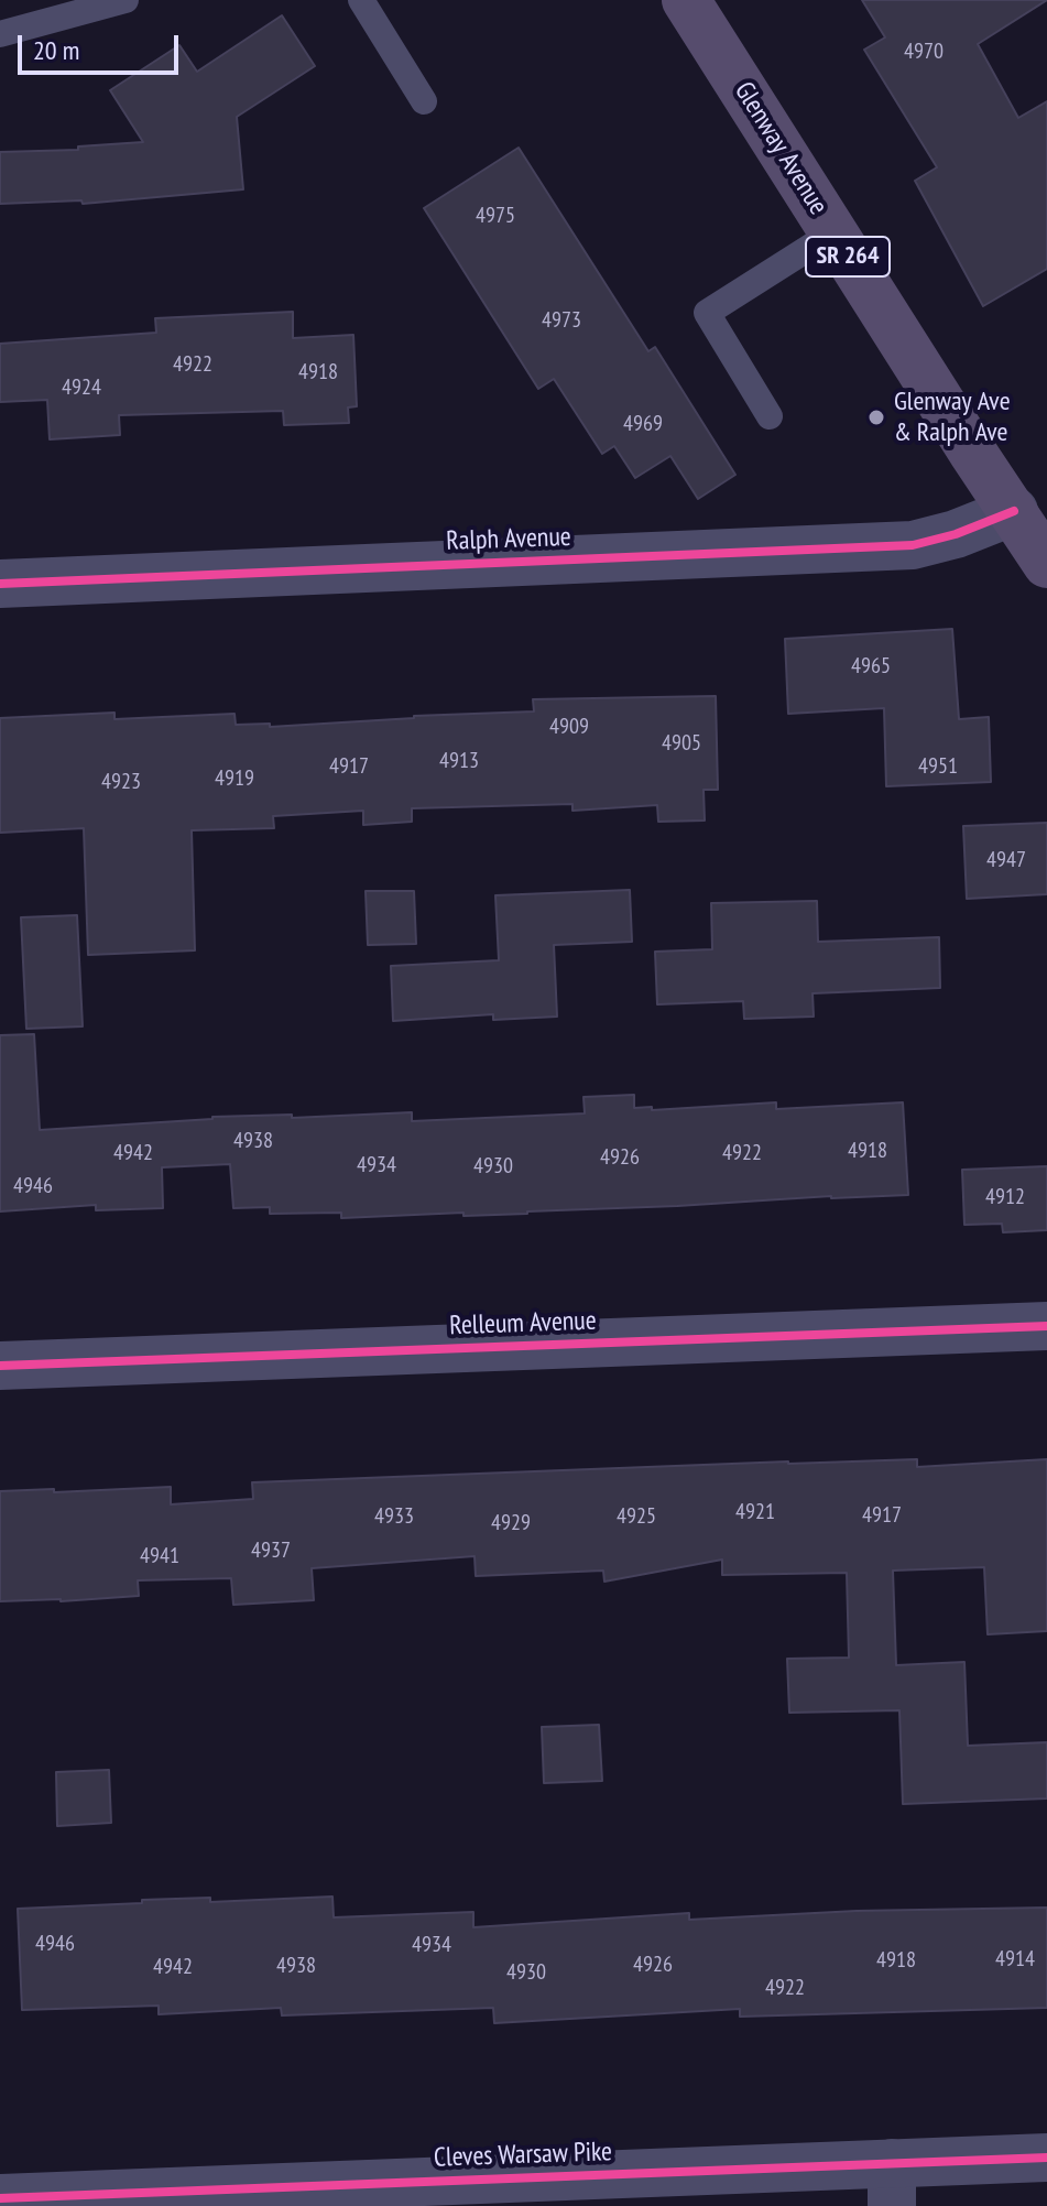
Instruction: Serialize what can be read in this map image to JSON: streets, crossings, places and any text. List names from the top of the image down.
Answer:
{
  "streets": {
    "main road": ["Glenway Avenue", "SR 264"],
    "street": ["Ralph Avenue", "Relleum Avenue", "Cleves Warsaw Pike"]
  },
  "crossings": [
    ["Glenway Avenue", "Ralph Avenue"]
  ],
  "places": ["Glenway Ave & Ralph Ave"],
  "house_numbers": [
    "4970",
    "4975",
    "4973",
    "4922",
    "4918",
    "4924",
    "4969",
    "4965",
    "4909",
    "4905",
    "4913",
    "4917",
    "4951",
    "4919",
    "4923",
    "4947",
    "4938",
    "4918",
    "4942",
    "4922",
    "4926",
    "4934",
    "4930",
    "4946",
    "4912",
    "4921",
    "4917",
    "4933",
    "4925",
    "4929",
    "4937",
    "4941",
    "4946",
    "4934",
    "4914",
    "4918",
    "4926",
    "4938",
    "4942",
    "4930",
    "4922"
  ],
  "scale_bar": "20 m"
}
